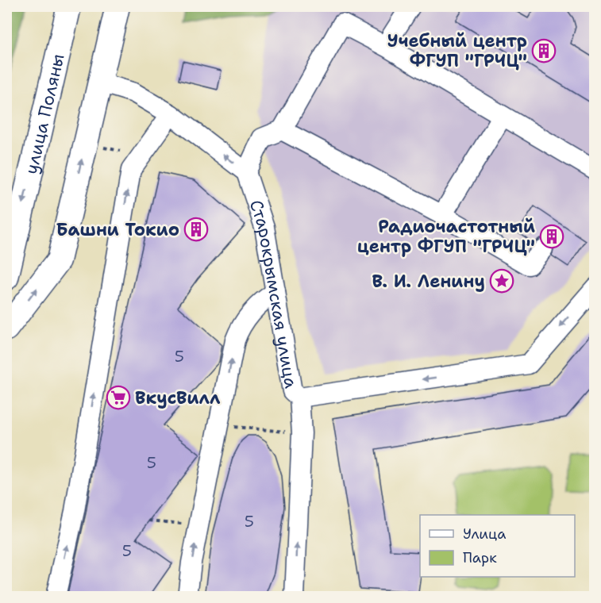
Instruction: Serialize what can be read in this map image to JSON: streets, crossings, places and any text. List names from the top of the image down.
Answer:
{
  "streets": {
    "main road": ["улица Поляны"],
    "street": ["Старокрымская улица"]
  },
  "one_way": ["Старокрымская улица"],
  "places": {
    "building": ["Учебный центр ФГУП \"ГРЧЦ\"", "Башни Токио", "Радиочастотный центр ФГУП \"ГРЧЦ\""],
    "place": ["В. И. Ленину"],
    "supermarket": ["ВкусВилл"]
  },
  "house_numbers": [
    "5",
    "5",
    "5",
    "5"
  ],
  "legend": ["Улица", "Парк"]
}
